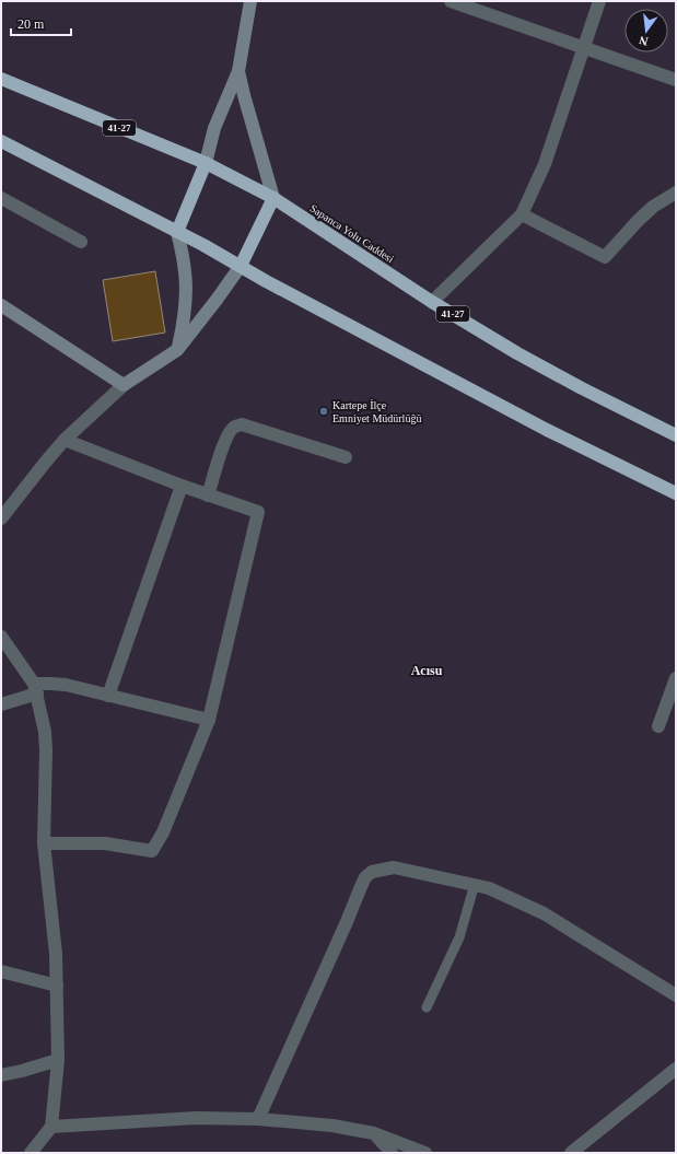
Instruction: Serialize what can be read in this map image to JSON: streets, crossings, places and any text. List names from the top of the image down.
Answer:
{
  "streets": {
    "highway": ["41-27", "Sapanca Yolu Caddesi"]
  },
  "districts": ["Acısu"],
  "places": ["Kartepe İlçe Emniyet Müdürlüğü"],
  "scale_bar": "20 m",
  "north": "bottom"
}
